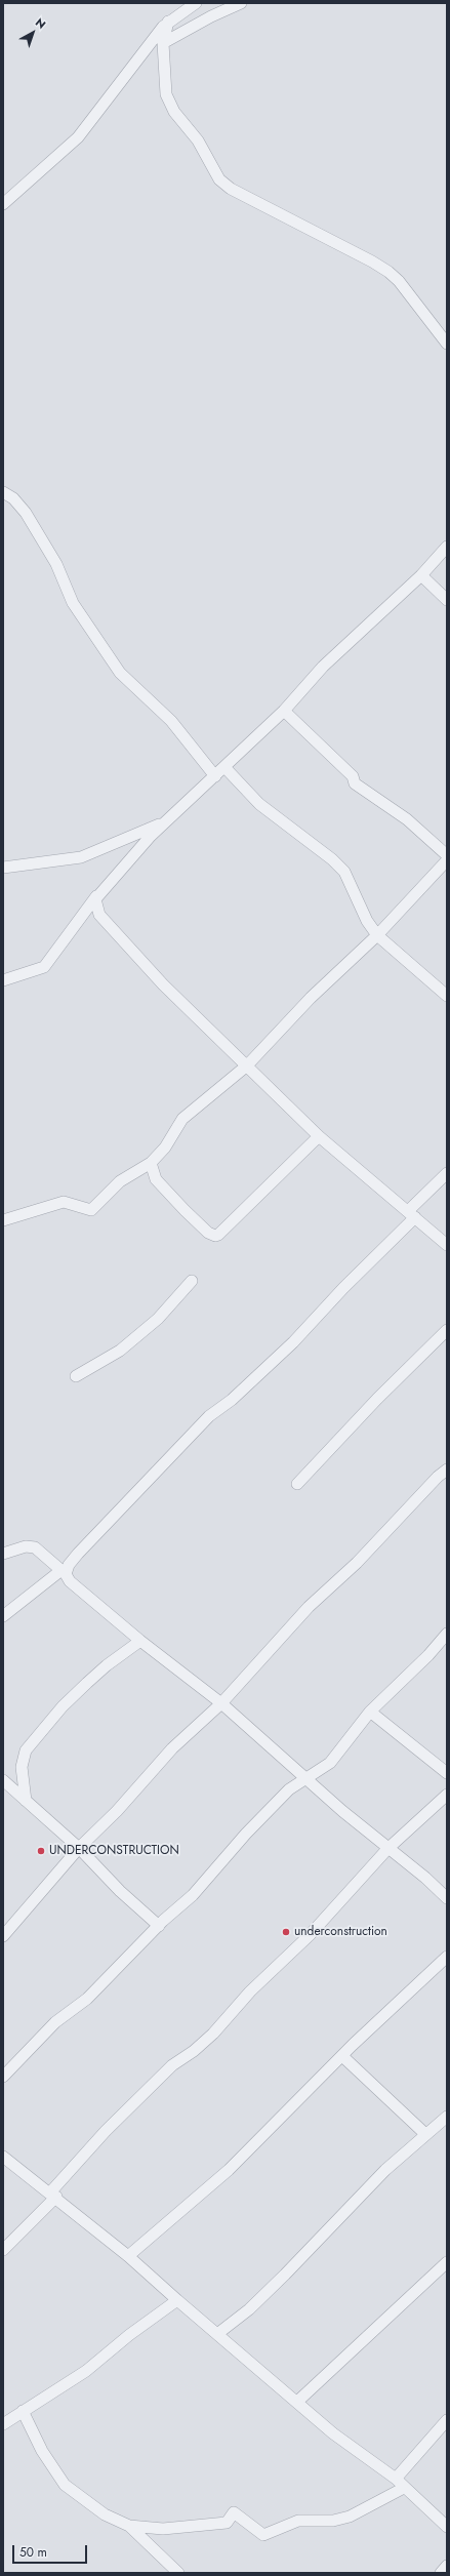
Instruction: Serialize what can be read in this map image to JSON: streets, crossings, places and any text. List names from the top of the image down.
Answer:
{
  "places": ["UNDERCONSTRUCTION", "underconstruction"],
  "scale_bar": "50 m",
  "north": "top right"
}
